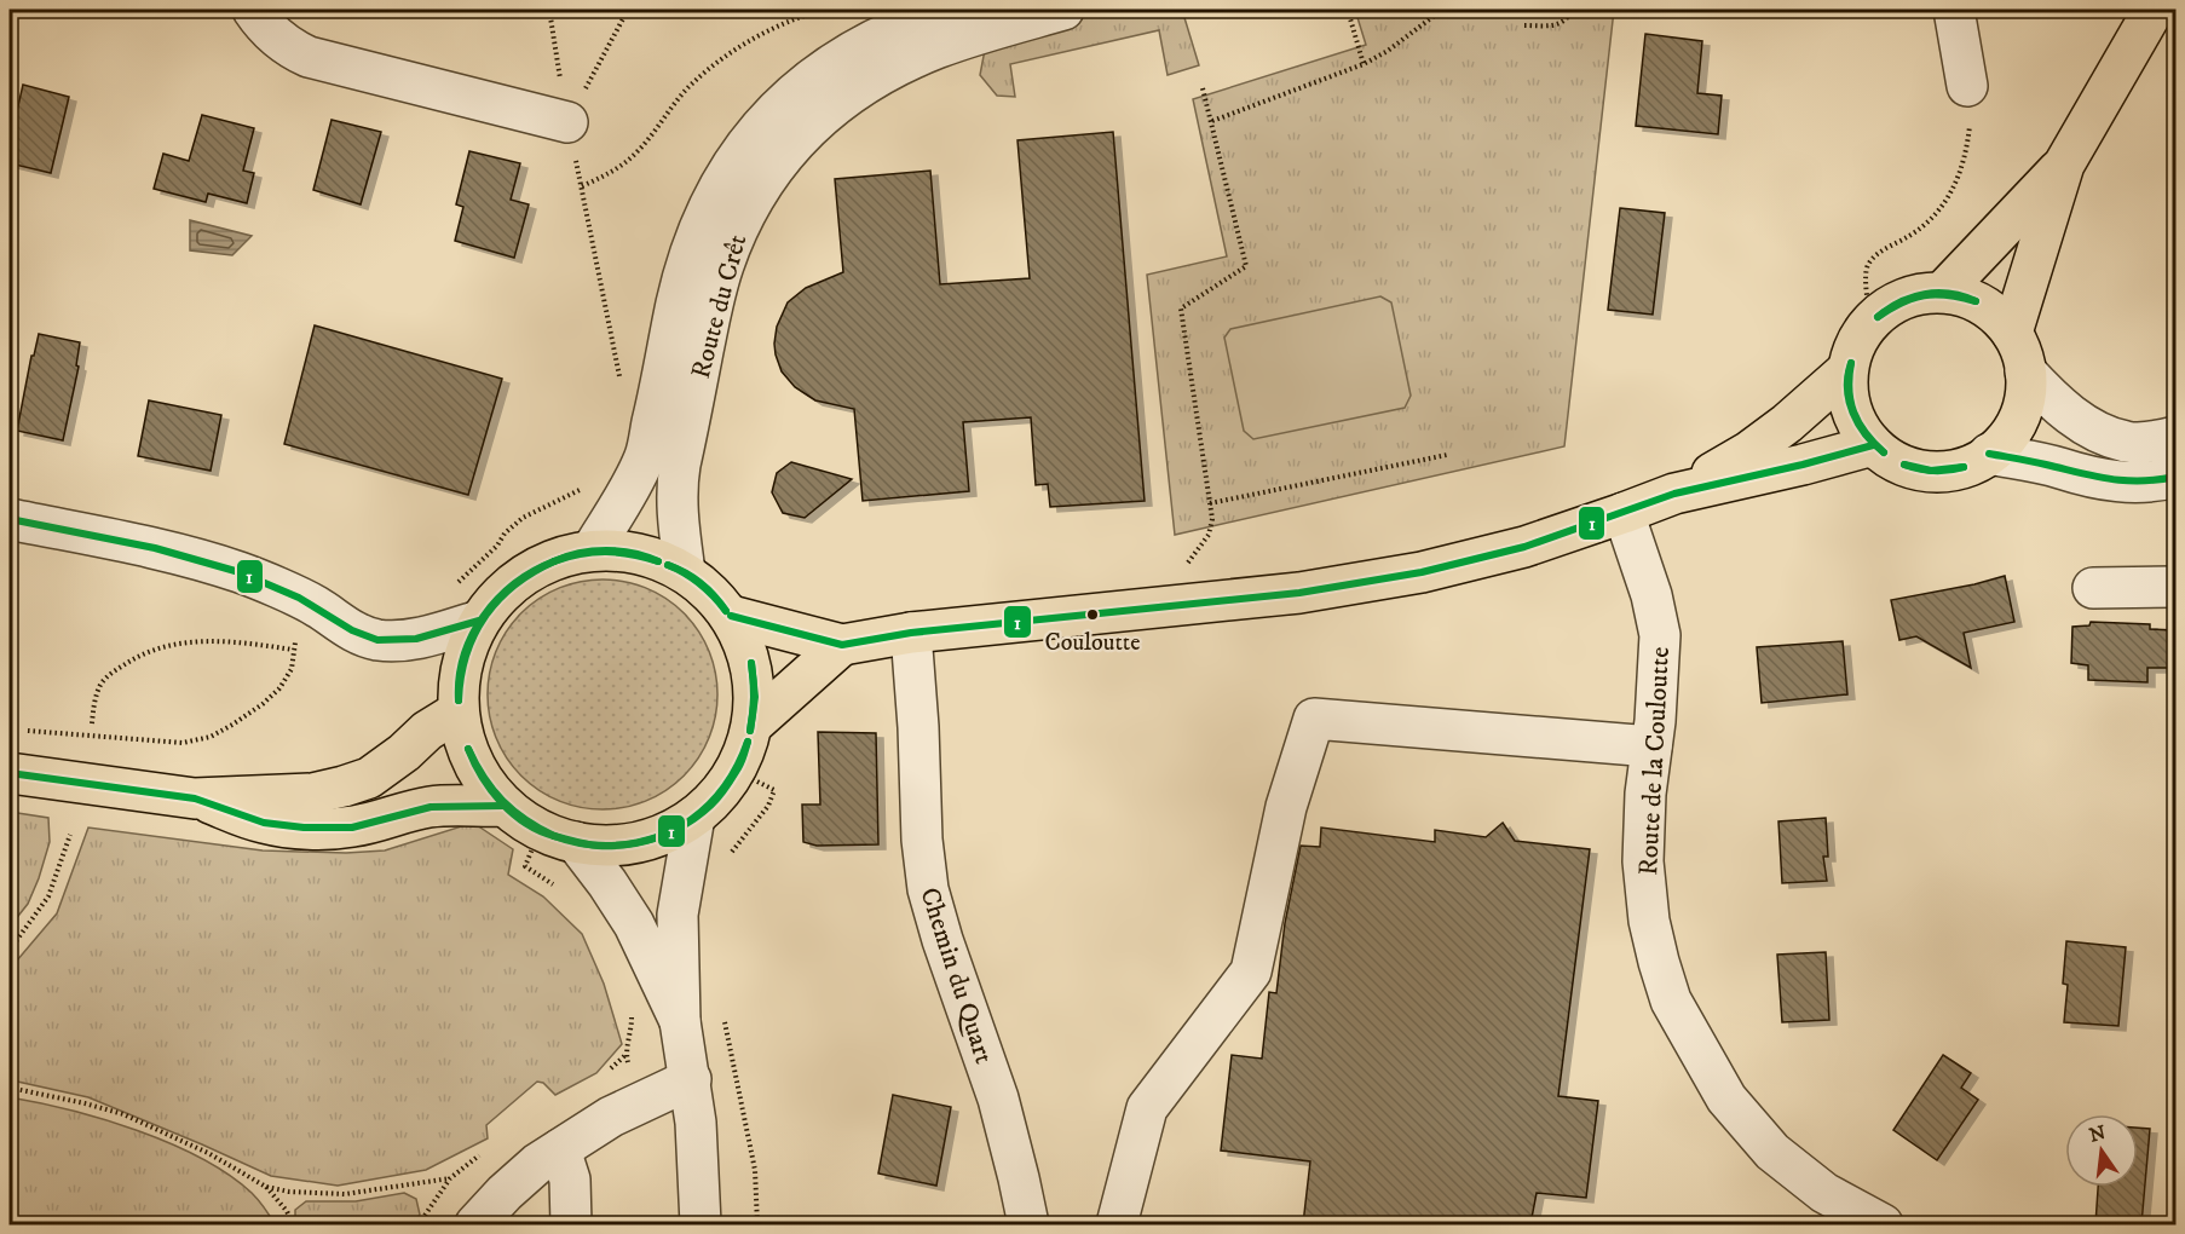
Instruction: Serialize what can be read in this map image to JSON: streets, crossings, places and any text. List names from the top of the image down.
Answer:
{
  "streets": {
    "street": ["Route du Crêt", "Route de la Couloutte", "Chemin du Quart"]
  },
  "places": ["Couloutte"],
  "lines": ["transit line 1"],
  "north": "top"
}
